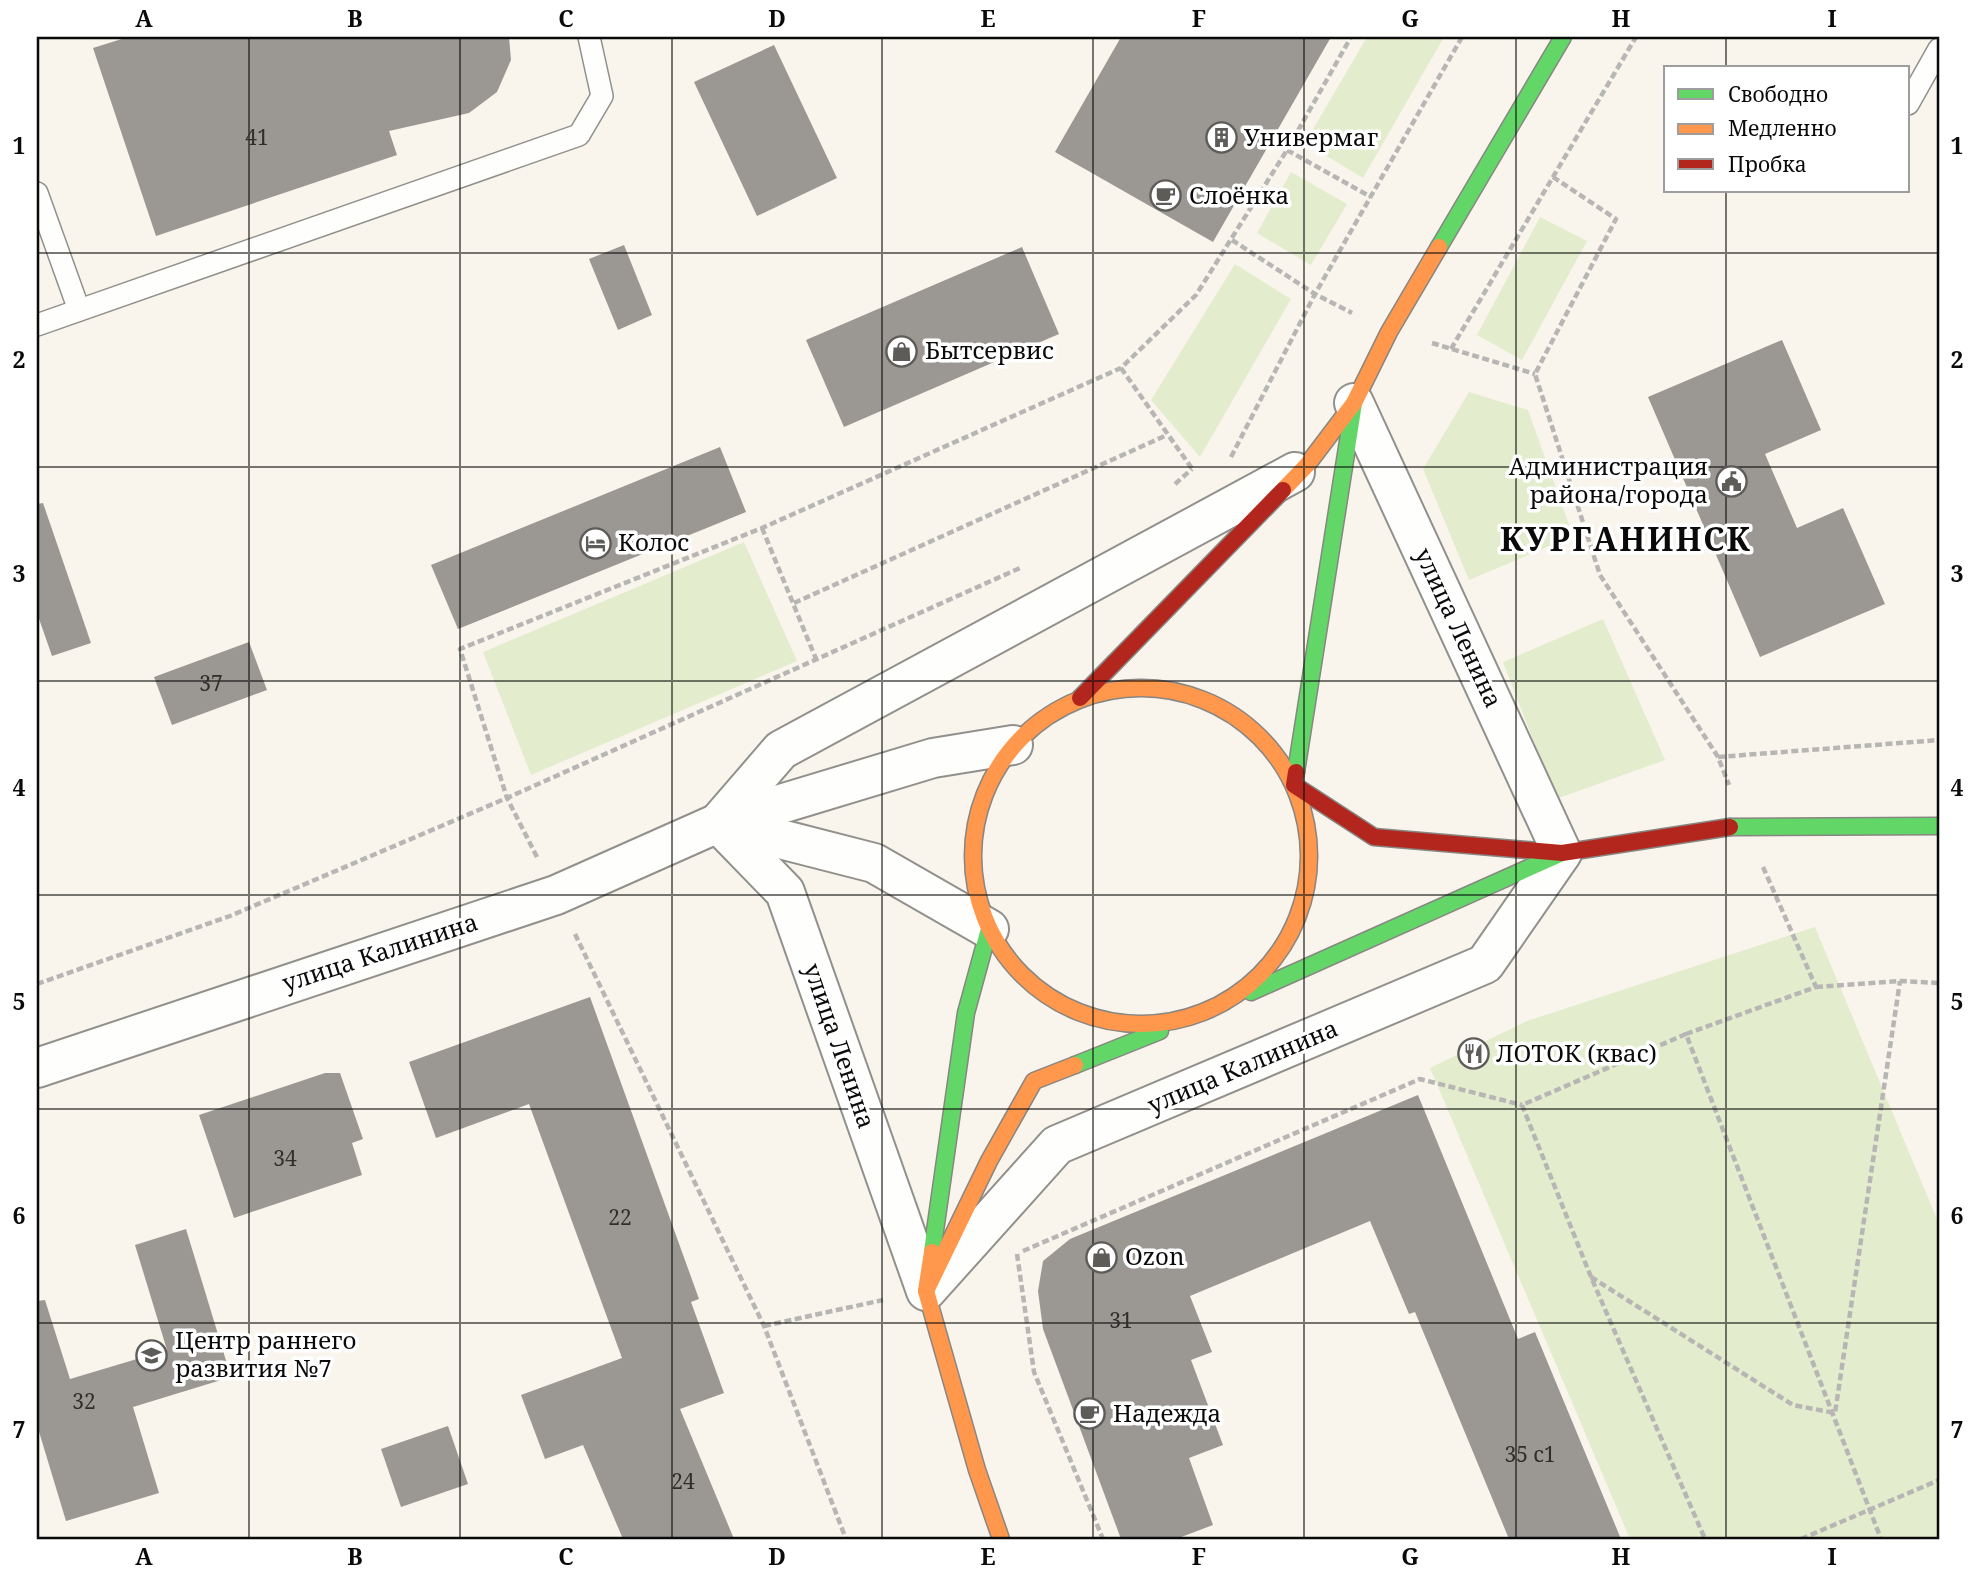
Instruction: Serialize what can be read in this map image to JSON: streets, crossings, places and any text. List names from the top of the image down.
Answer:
{
  "streets": {
    "street": ["улица Ленина", "улица Калинина"]
  },
  "crossings": [
    ["улица Ленина", "улица Калинина"]
  ],
  "districts": ["КУРГАНИНСК"],
  "places": {
    "building": ["Универмаг"],
    "cafe": ["Слоёнка", "Надежда"],
    "shop": ["Бытсервис", "Ozon"],
    "public building": ["Администрация района/города"],
    "hotel": ["Колос"],
    "restaurant": ["ЛОТОК (квас)"],
    "school or university": ["Центр раннего развития №7"]
  },
  "house_numbers": [
    "41",
    "37",
    "34",
    "22",
    "31",
    "32",
    "35 с1",
    "24"
  ],
  "legend": ["Свободно", "Медленно", "Пробка"],
  "grid": {
    "columns": [
      "A",
      "B",
      "C",
      "D",
      "E",
      "F",
      "G",
      "H",
      "I"
    ],
    "rows": [
      "1",
      "2",
      "3",
      "4",
      "5",
      "6",
      "7"
    ]
  }
}
